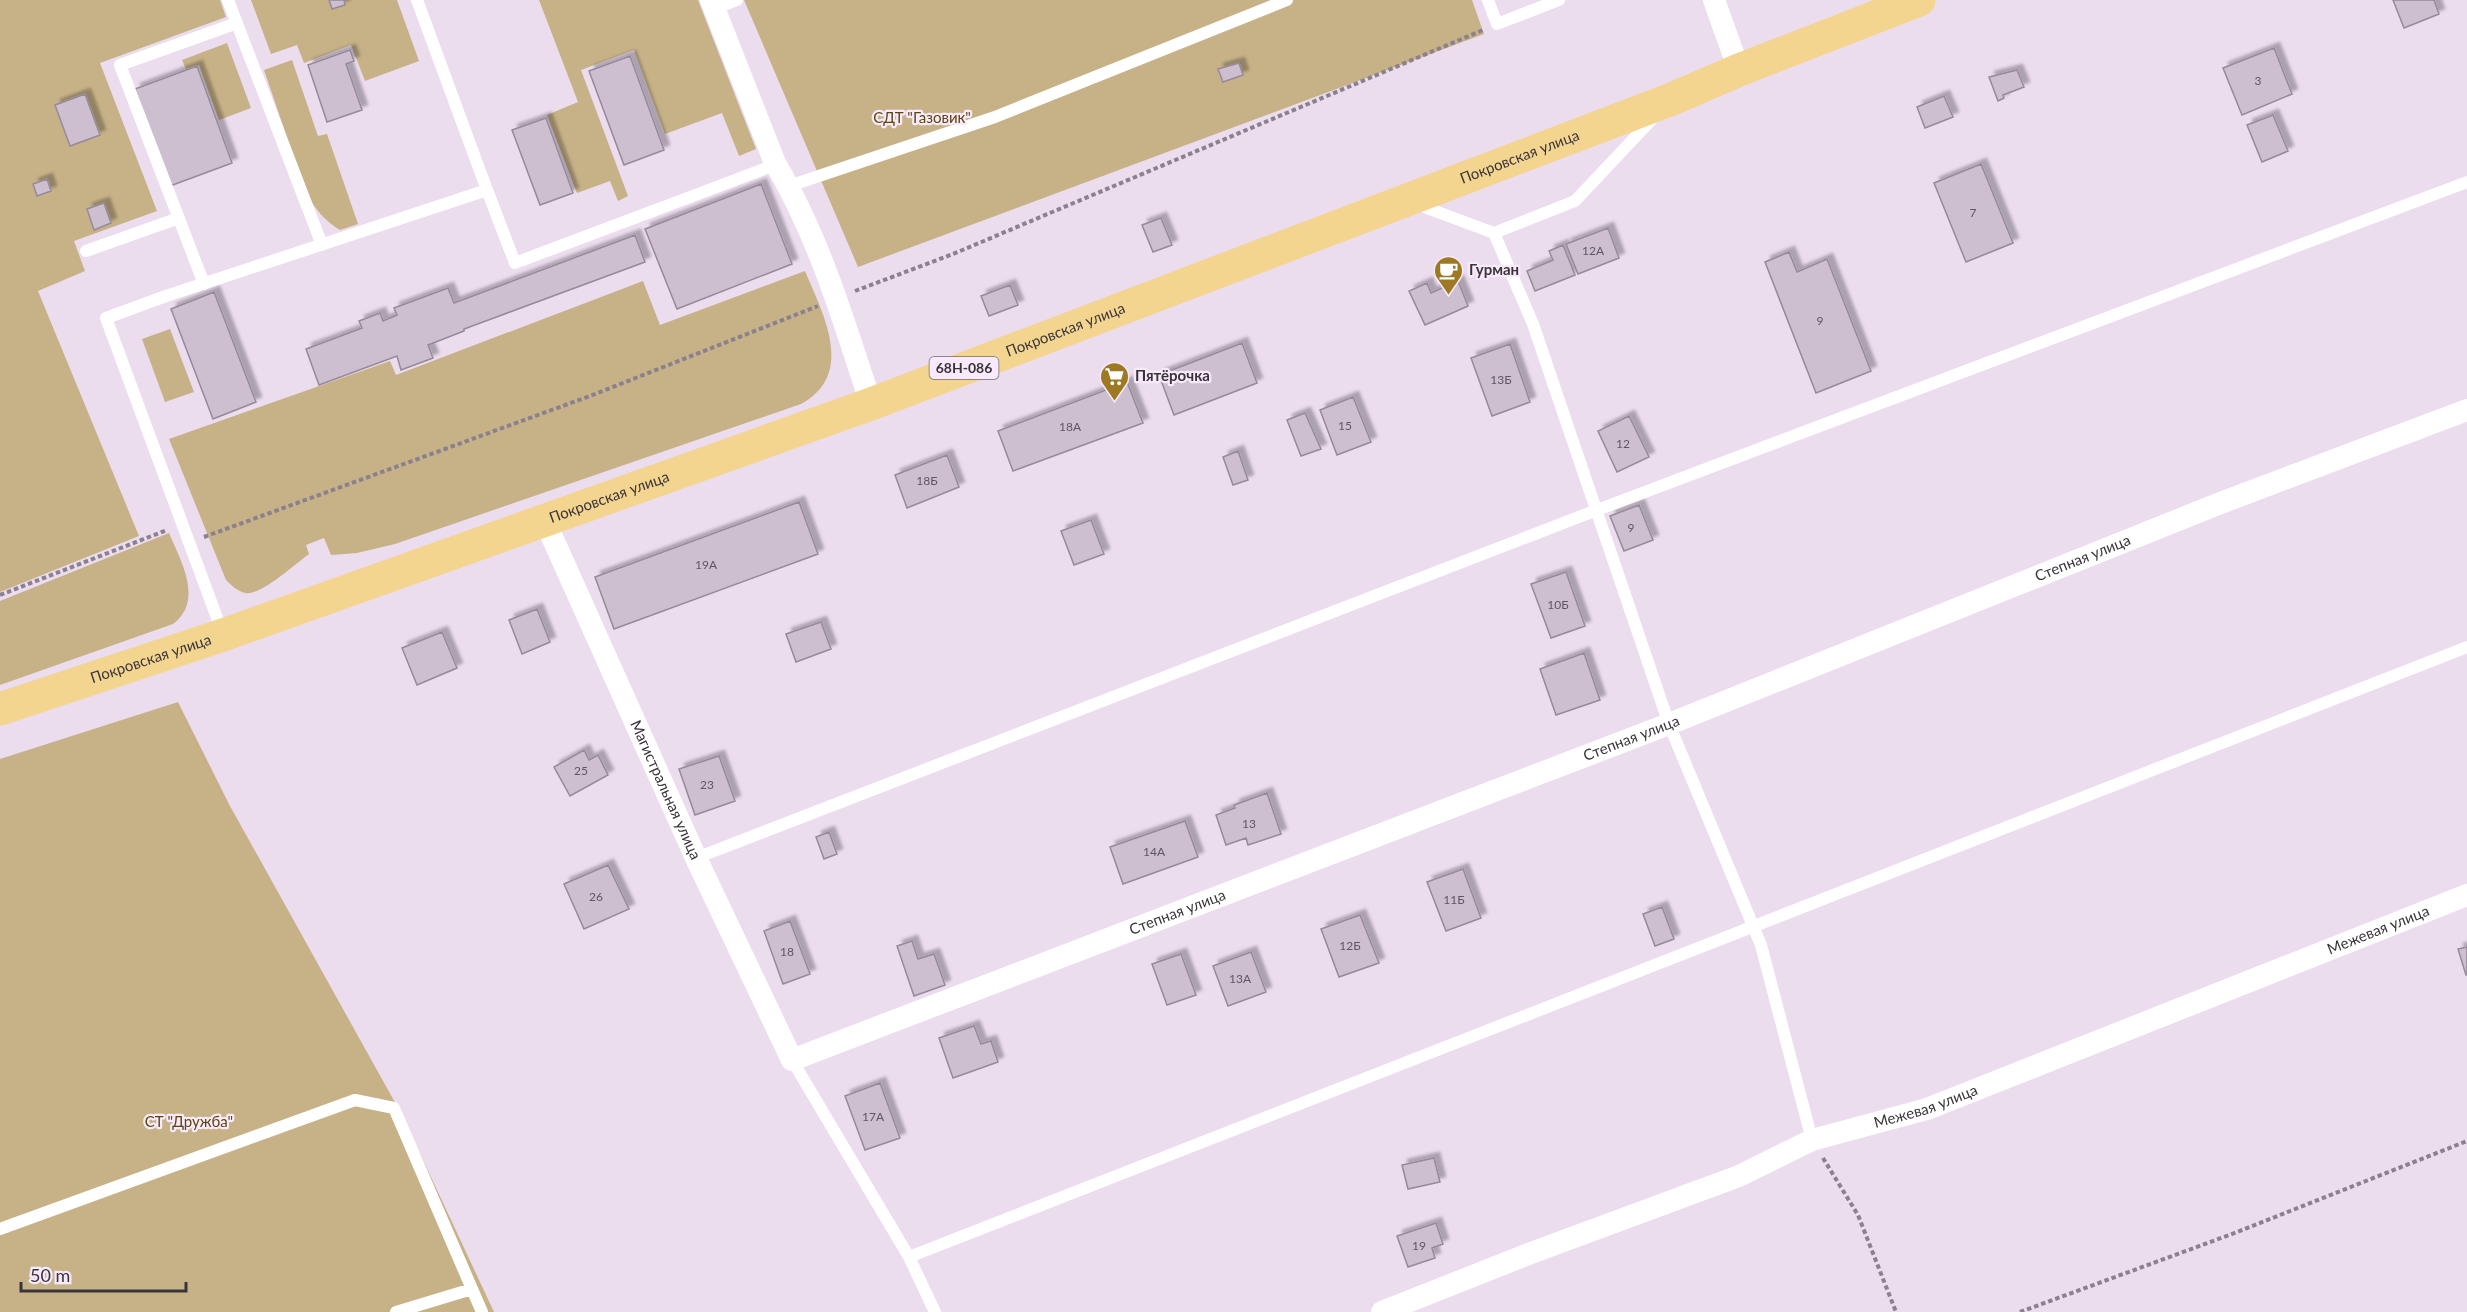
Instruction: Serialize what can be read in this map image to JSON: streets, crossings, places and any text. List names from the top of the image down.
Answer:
{
  "streets": {
    "main road": ["Покровская улица", "68Н-086"],
    "street": ["Степная улица", "Магистральная улица", "Межевая улица"]
  },
  "crossings": [
    ["Покровская улица", "Магистральная улица"],
    ["Степная улица", "Магистральная улица"]
  ],
  "parks": ["СДТ \"Газовик\"", "СТ \"Дружба\""],
  "places": {
    "cafe": ["Гурман"],
    "supermarket": ["Пятёрочка"]
  },
  "house_numbers": [
    "3",
    "7",
    "12А",
    "9",
    "13Б",
    "15",
    "18А",
    "12",
    "18Б",
    "9",
    "19А",
    "10Б",
    "25",
    "23",
    "13",
    "14А",
    "26",
    "11Б",
    "12Б",
    "18",
    "13А",
    "17А",
    "19"
  ],
  "scale_bar": "50 m"
}
